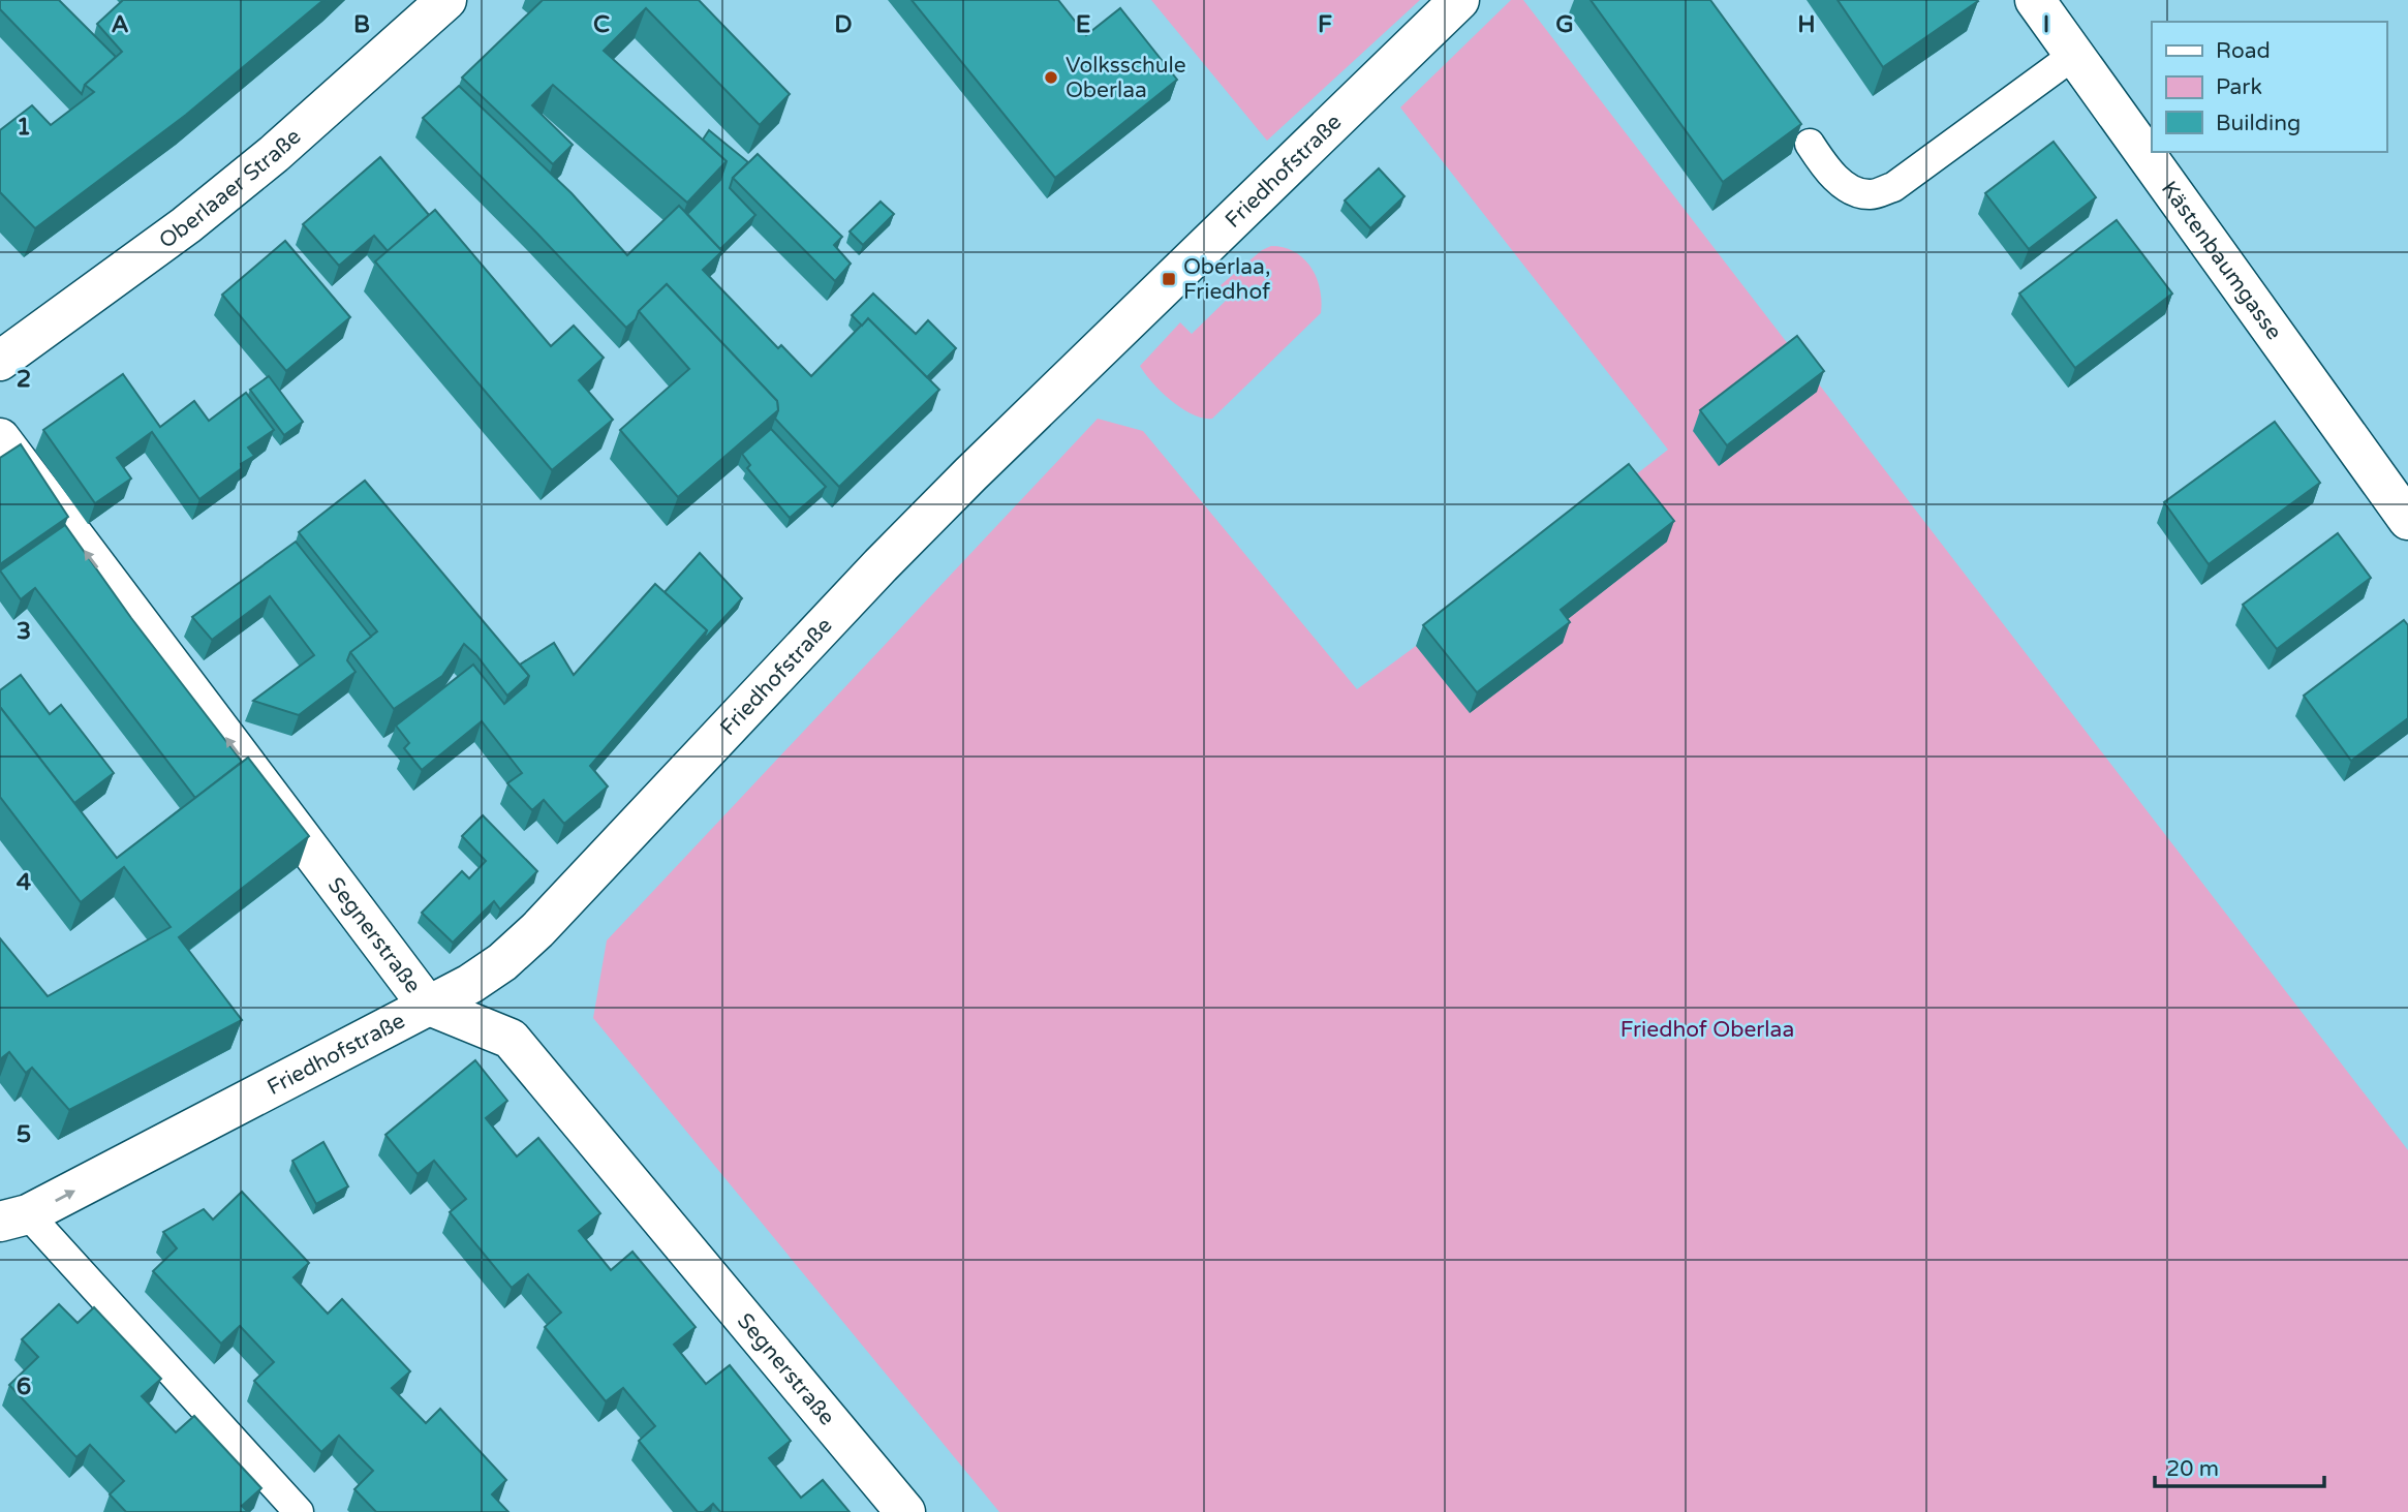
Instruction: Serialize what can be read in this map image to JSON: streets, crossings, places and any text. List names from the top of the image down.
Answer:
{
  "streets": {
    "street": [
      "Friedhofstraße",
      "Oberlaaer Straße",
      "Kästenbaumgasse",
      "Segnerstraße"
    ]
  },
  "crossings": [
    ["Friedhofstraße", "Segnerstraße"]
  ],
  "one_way": ["Segnerstraße"],
  "parks": ["Friedhof Oberlaa"],
  "places": {
    "other": ["Volksschule Oberlaa"],
    "transit": ["Oberlaa, Friedhof"]
  },
  "legend": ["Road", "Park", "Building"],
  "scale_bar": "20 m",
  "grid": {
    "columns": [
      "A",
      "B",
      "C",
      "D",
      "E",
      "F",
      "G",
      "H",
      "I"
    ],
    "rows": [
      "1",
      "2",
      "3",
      "4",
      "5",
      "6"
    ]
  }
}
